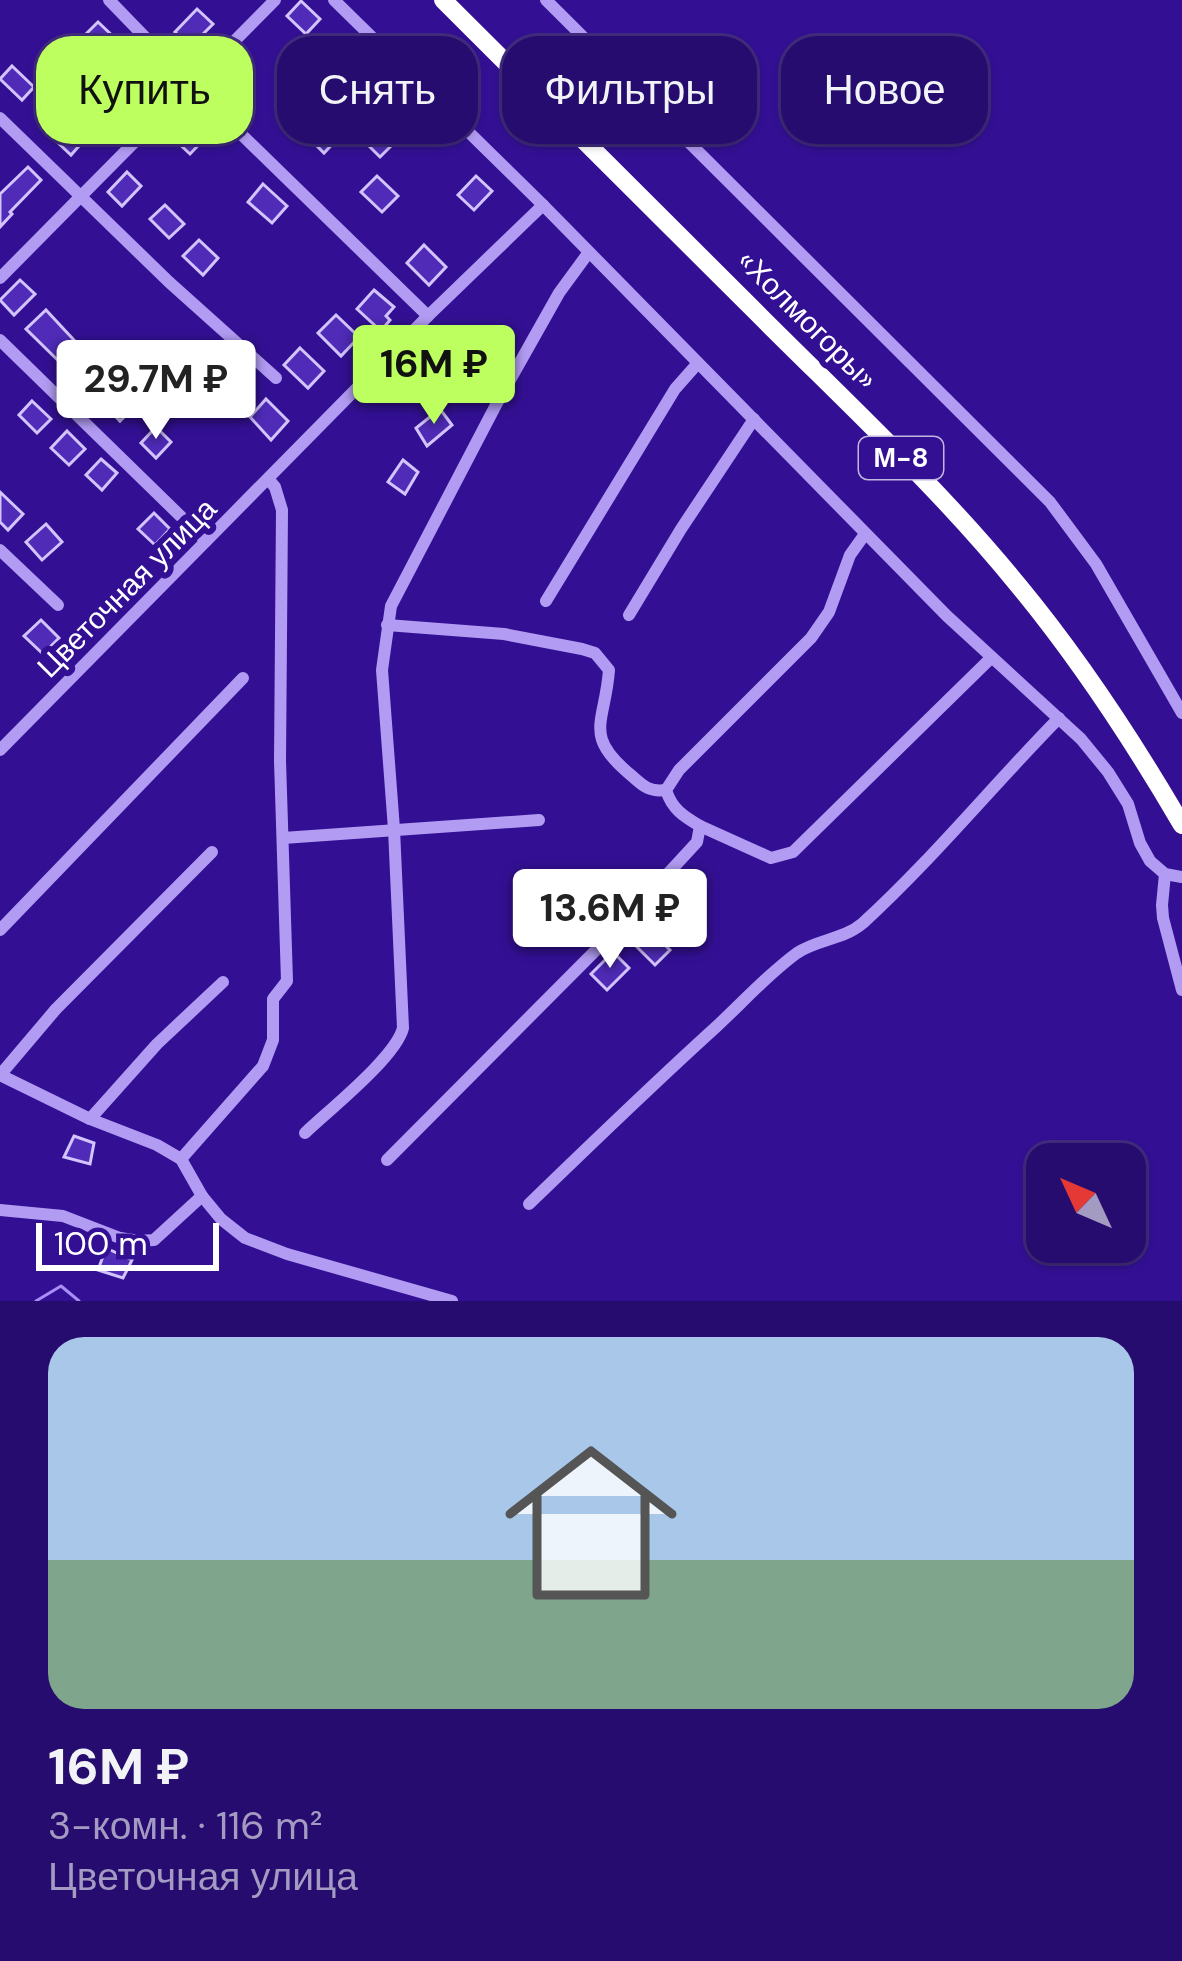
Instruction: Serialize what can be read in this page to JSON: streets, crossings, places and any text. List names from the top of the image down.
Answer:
{
  "streets": {
    "highway": ["«Холмогоры»", "М-8"],
    "street": ["Цветочная улица"]
  },
  "scale_bar": "100 m",
  "north": "top left",
  "page": {
    "chip": [
      "Купить",
      "Снять",
      "Фильтры",
      "Новое"
    ],
    "price": ["16M ₽", "29.7M ₽", "13.6M ₽"],
    "scale": "100 m",
    "list": [
      {
        "name": "16M ₽",
        "note": "3-комн. · 116 m² · Цветочная улица"
      }
    ]
  }
}
